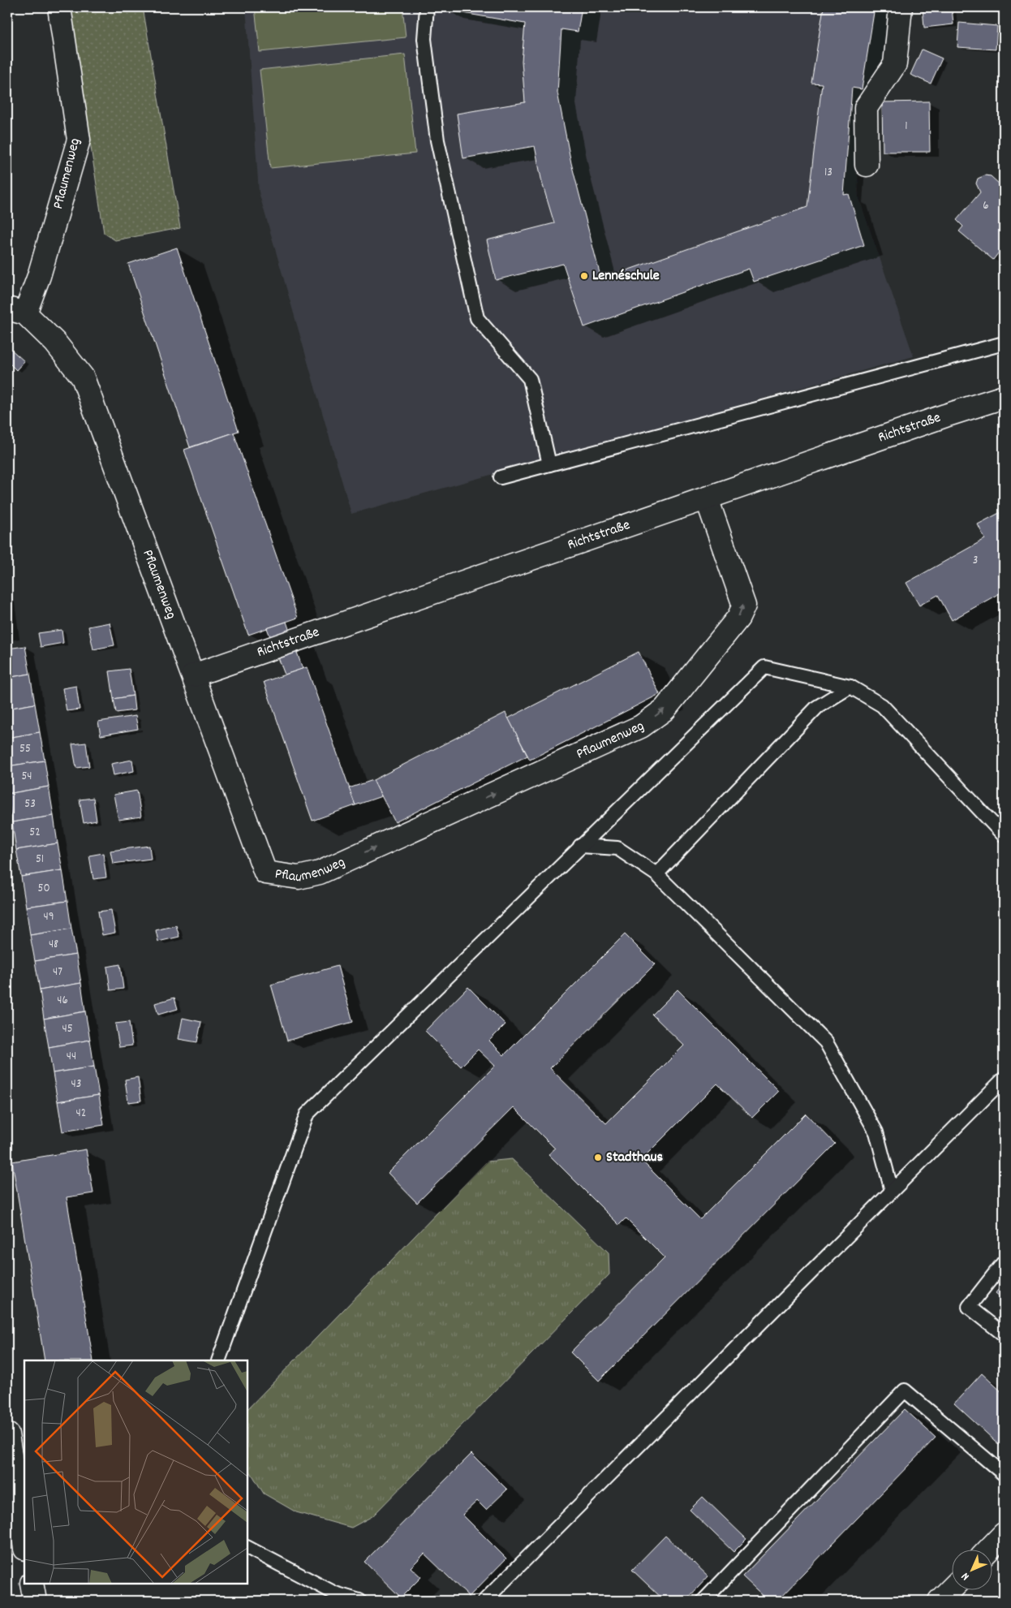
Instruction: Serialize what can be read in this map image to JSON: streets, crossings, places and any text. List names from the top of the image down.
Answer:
{
  "streets": {
    "street": ["Pflaumenweg", "Richtstraße"]
  },
  "crossings": [
    ["Pflaumenweg", "Richtstraße"]
  ],
  "places": ["Lennéschule", "Stadthaus"],
  "house_numbers": [
    "1",
    "13",
    "6",
    "3",
    "55",
    "54",
    "53",
    "52",
    "51",
    "50",
    "49",
    "48",
    "47",
    "46",
    "45",
    "44",
    "43",
    "42"
  ],
  "north": "bottom left"
}
